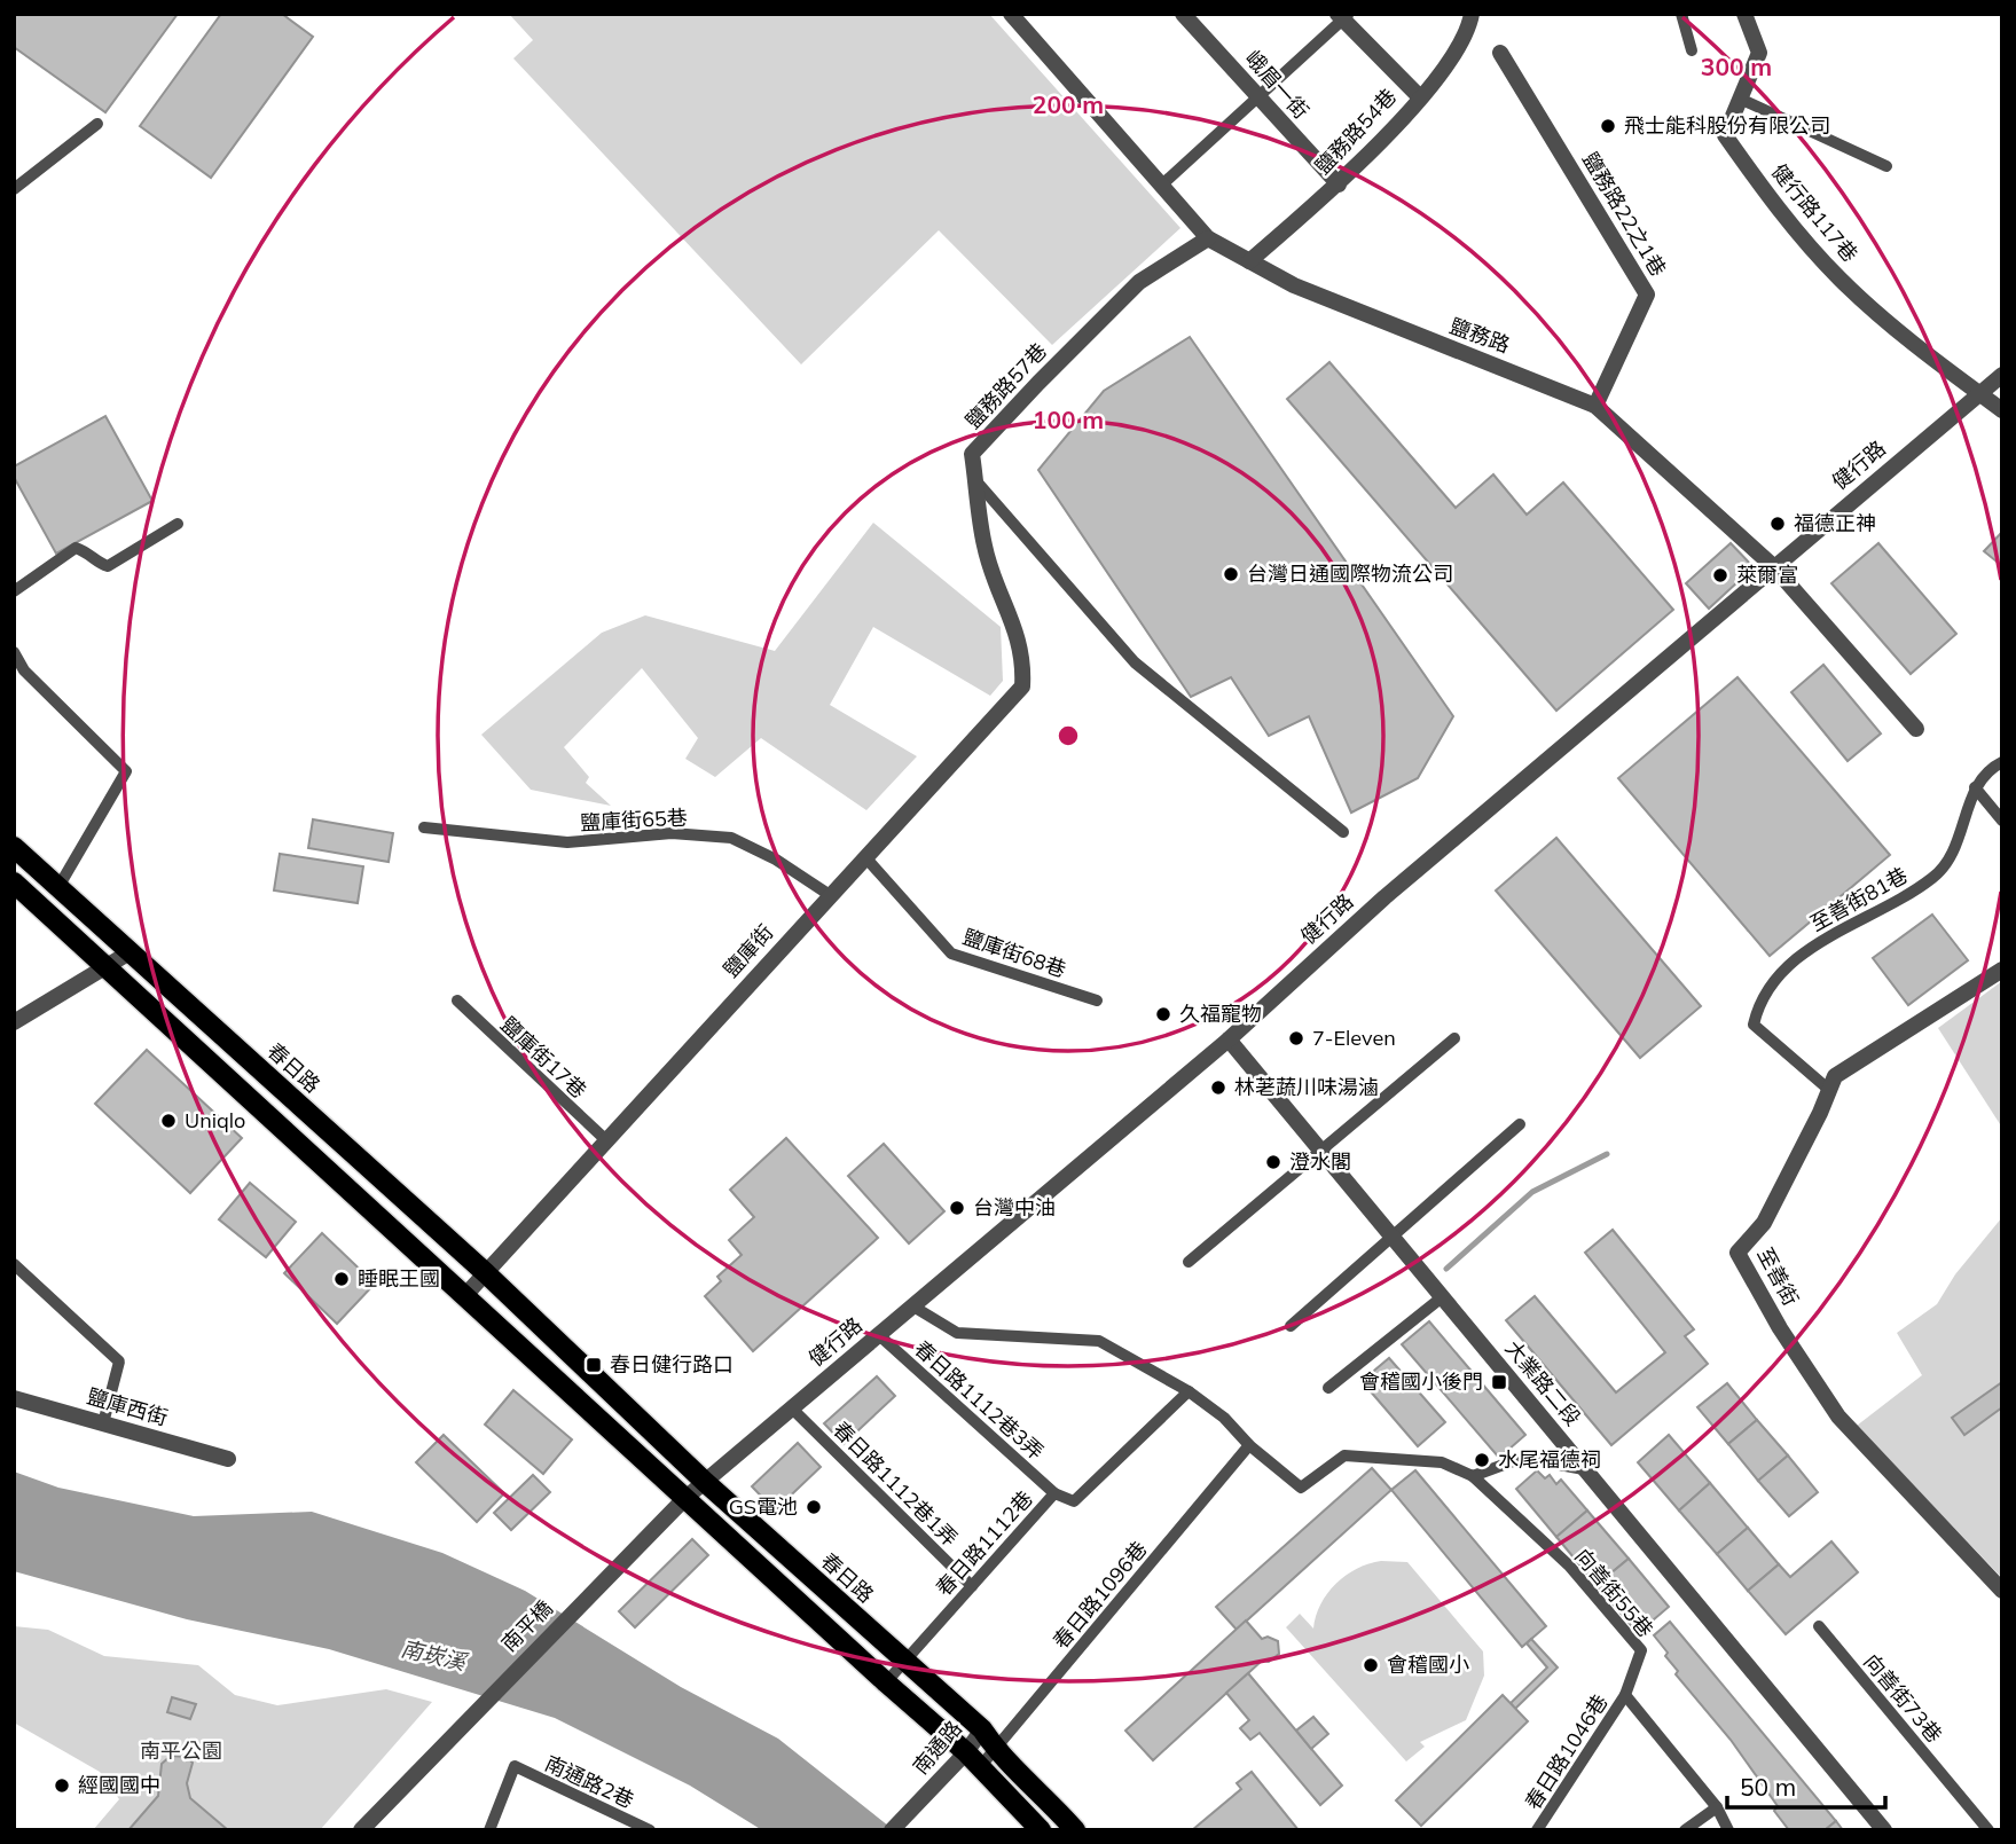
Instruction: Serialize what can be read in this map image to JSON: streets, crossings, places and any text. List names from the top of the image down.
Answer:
{
  "streets": {
    "main road": ["春日路"],
    "street": [
      "峨眉一街",
      "鹽務路54巷",
      "健行路117巷",
      "鹽務路22之1巷",
      "鹽務路",
      "鹽務路57巷",
      "健行路",
      "鹽庫街",
      "至善街",
      "大業路二段",
      "鹽庫西街",
      "南平橋",
      "南通路"
    ],
    "lane": [
      "鹽庫街65巷",
      "至善街81巷",
      "鹽庫街68巷",
      "鹽庫街17巷",
      "春日路1112巷3弄",
      "春日路1112巷1弄",
      "春日路1112巷",
      "向善街55巷",
      "春日路1096巷",
      "向善街73巷",
      "春日路1046巷",
      "南通路2巷"
    ]
  },
  "crossings": [
    ["峨眉一街", "鹽務路54巷"],
    ["鹽務路54巷", "鹽務路"],
    ["健行路117巷", "健行路"],
    ["鹽務路22之1巷", "鹽務路"],
    ["鹽務路", "鹽務路57巷"],
    ["鹽務路", "健行路"],
    ["鹽務路57巷", "鹽庫街"],
    ["健行路", "春日路"],
    ["健行路", "大業路二段"],
    ["健行路", "春日路1112巷3弄"],
    ["健行路", "春日路1112巷1弄"],
    ["健行路", "南平橋"],
    ["鹽庫街65巷", "鹽庫街"],
    ["至善街81巷", "至善街"],
    ["鹽庫街", "鹽庫街68巷"],
    ["鹽庫街", "鹽庫街17巷"],
    ["鹽庫街", "春日路"],
    ["春日路", "春日路1112巷"],
    ["春日路", "春日路1096巷"],
    ["春日路", "南通路"],
    ["春日路1112巷3弄", "春日路1112巷"],
    ["春日路1112巷1弄", "春日路1112巷"],
    ["向善街55巷", "春日路1046巷"]
  ],
  "water": ["南崁溪"],
  "parks": ["南平公園"],
  "places": {
    "other": [
      "飛士能科股份有限公司",
      "福德正神",
      "台灣日通國際物流公司",
      "萊爾富",
      "久福寵物",
      "7-Eleven",
      "林荖蔬川味湯滷",
      "Uniqlo",
      "澄水閣",
      "台灣中油",
      "睡眠王國",
      "水尾福德祠",
      "GS電池",
      "會稽國小",
      "經國國中"
    ],
    "transit": ["春日健行路口", "會稽國小後門"]
  },
  "scale_bar": "50 m",
  "rings": ["300 m", "200 m", "100 m"]
}
